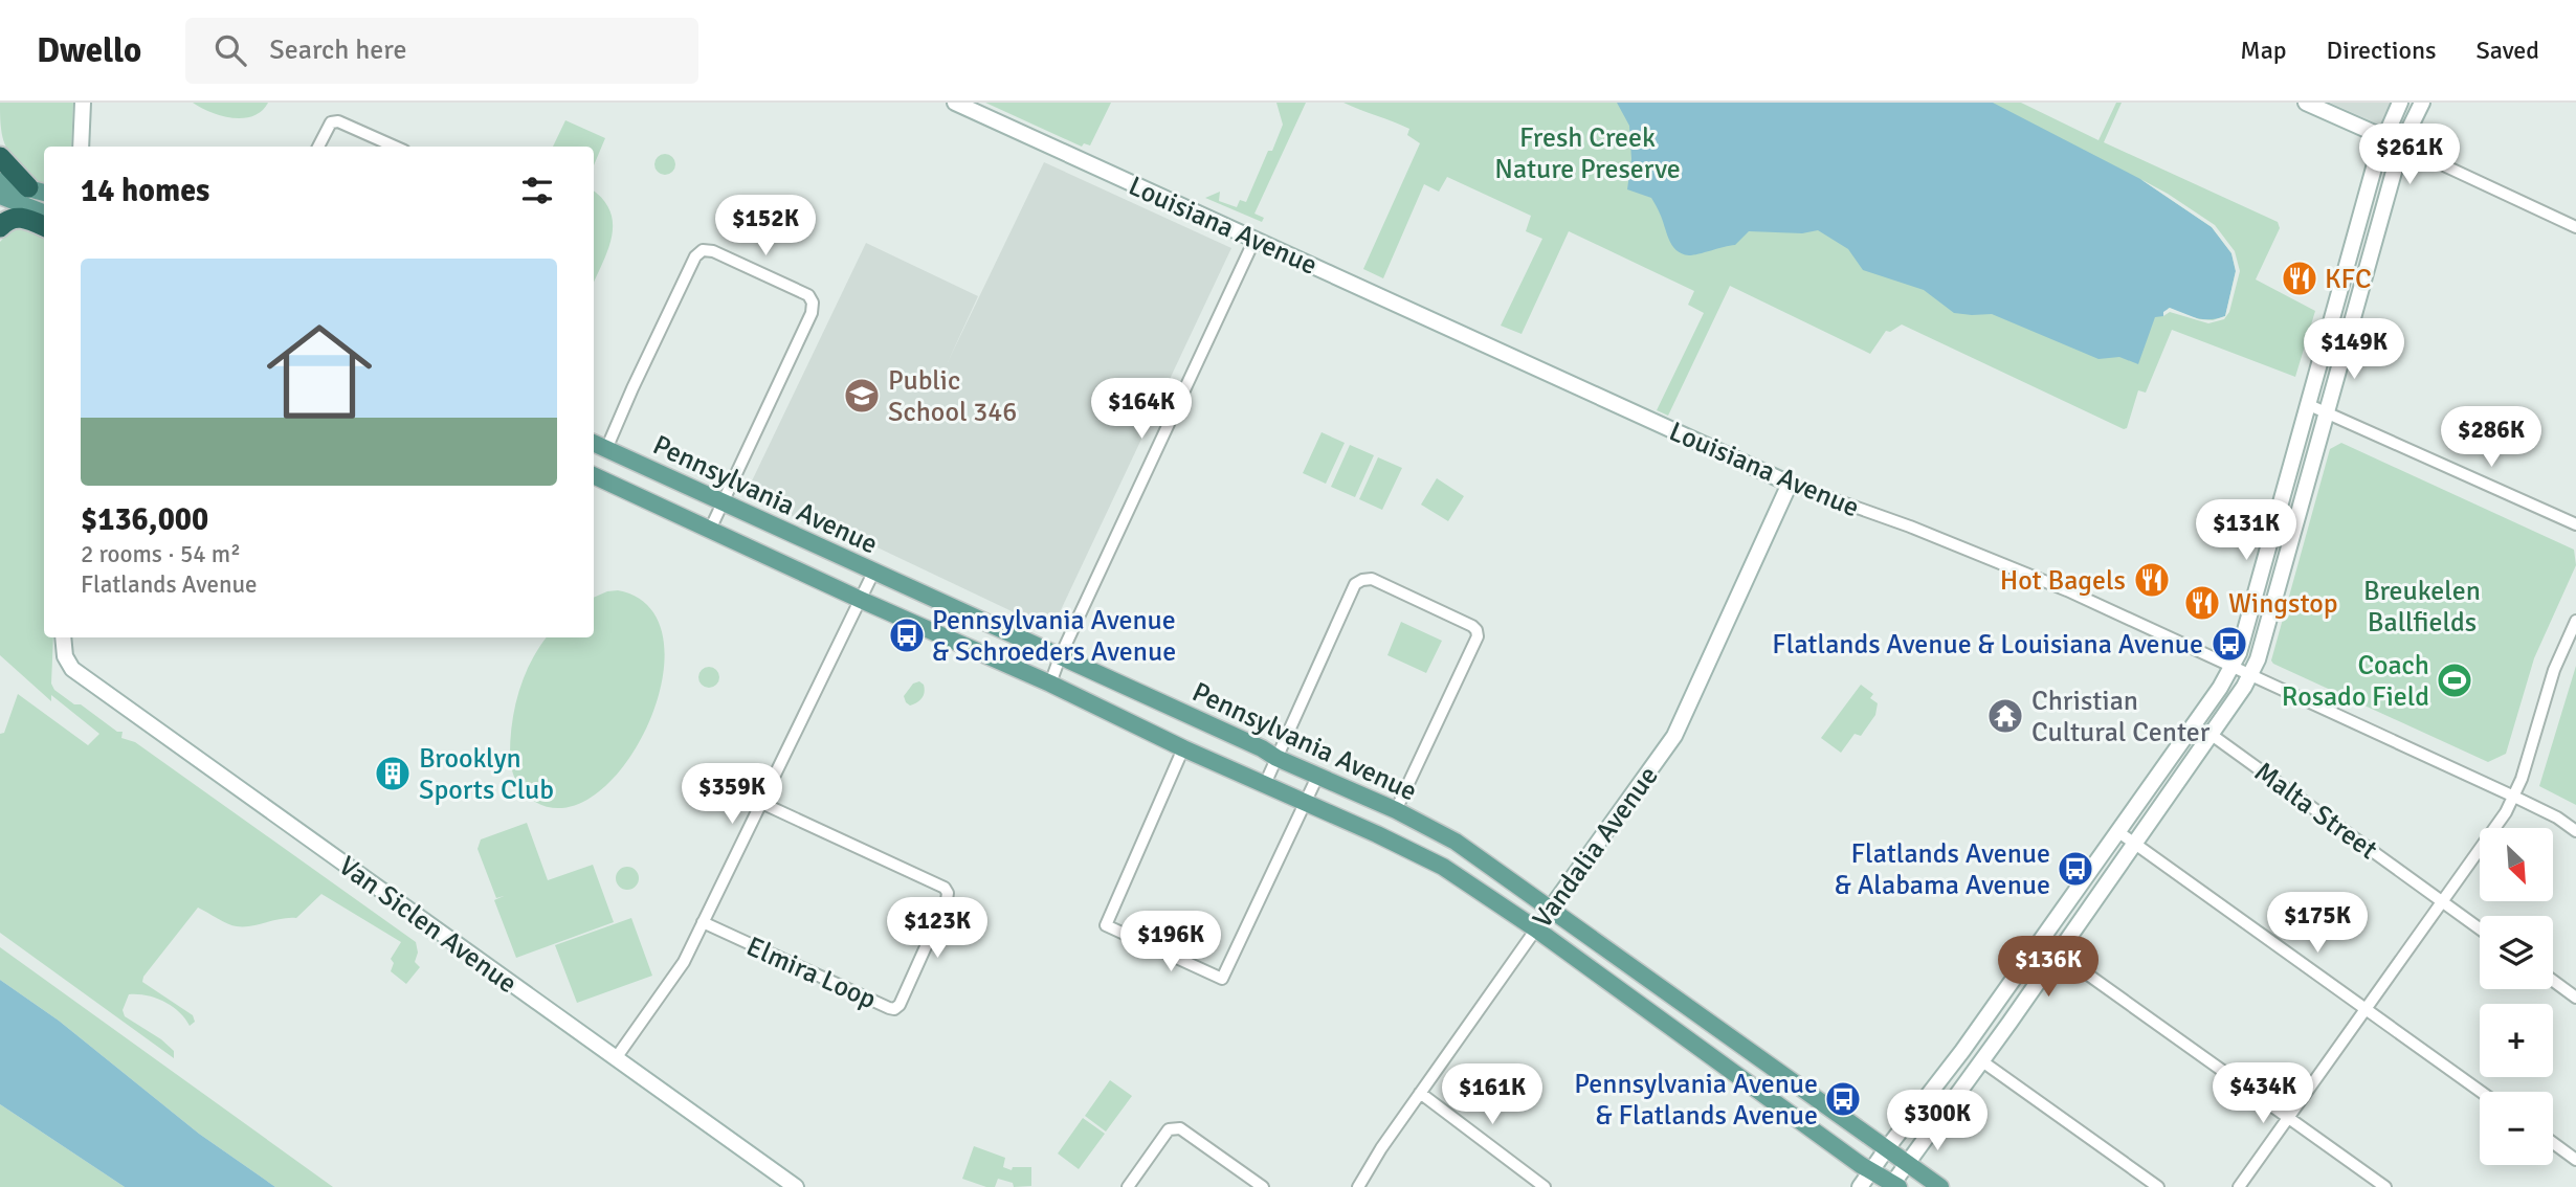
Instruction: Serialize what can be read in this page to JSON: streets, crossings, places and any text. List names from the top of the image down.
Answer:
{
  "streets": {
    "main road": ["Pennsylvania Avenue"],
    "street": [
      "Louisiana Avenue",
      "Malta Street",
      "Vandalia Avenue",
      "Van Siclen Avenue",
      "Elmira Loop"
    ]
  },
  "crossings": [
    ["Louisiana Avenue", "Vandalia Avenue"],
    ["Pennsylvania Avenue", "Vandalia Avenue"]
  ],
  "parks": ["Fresh Creek Nature Preserve", "Breukelen Ballfields"],
  "places": {
    "restaurant": ["KFC", "Hot Bagels", "Wingstop"],
    "school or university": ["Public School 346"],
    "bus stop": [
      "Pennsylvania Avenue & Schroeders Avenue",
      "Flatlands Avenue & Louisiana Avenue",
      "Flatlands Avenue & Alabama Avenue",
      "Pennsylvania Avenue & Flatlands Avenue"
    ],
    "sports": ["Coach Rosado Field"],
    "temple": ["Christian Cultural Center"],
    "building": ["Brooklyn Sports Club"]
  },
  "north": "bottom right",
  "page": {
    "header": "Dwello",
    "search": "Search here",
    "nav": ["Map", "Directions", "Saved"],
    "price": [
      "$261K",
      "$152K",
      "$149K",
      "$164K",
      "$286K",
      "$131K",
      "$359K",
      "$175K",
      "$123K",
      "$196K",
      "$136K",
      "$434K",
      "$161K",
      "$300K"
    ],
    "heading": "14 homes",
    "list": [
      {
        "name": "$136,000",
        "note": "2 rooms · 54 m² · Flatlands Avenue"
      }
    ],
    "map_buttons": ["+", "−"]
  }
}
